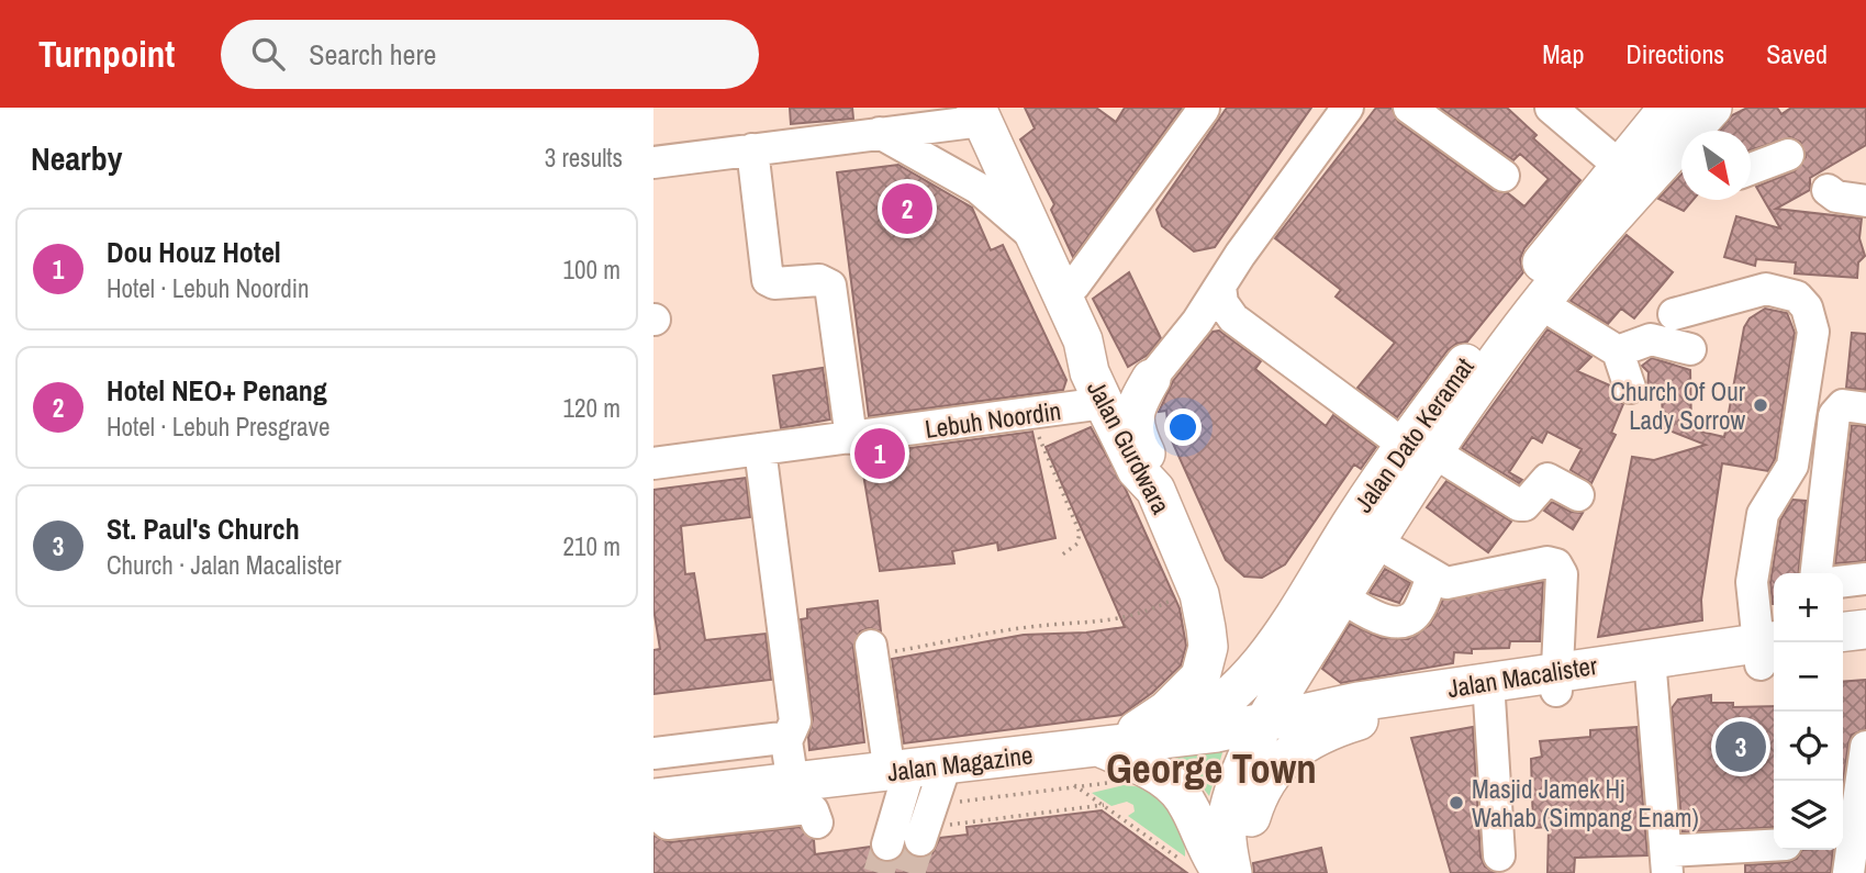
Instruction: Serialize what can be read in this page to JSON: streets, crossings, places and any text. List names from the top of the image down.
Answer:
{
  "streets": {
    "main road": [
      "Jalan Dato Keramat",
      "Jalan Gurdwara",
      "Jalan Macalister",
      "Jalan Magazine"
    ],
    "street": ["Lebuh Noordin"]
  },
  "crossings": [
    ["Lebuh Noordin", "Jalan Gurdwara"],
    ["Jalan Dato Keramat", "Jalan Macalister"],
    ["Jalan Dato Keramat", "Jalan Magazine"],
    ["Jalan Gurdwara", "Jalan Magazine"],
    ["Jalan Macalister", "Jalan Magazine"]
  ],
  "districts": ["George Town"],
  "places": ["Church Of Our Lady Sorrow", "Masjid Jamek Hj Wahab (Simpang Enam)"],
  "north": "bottom right",
  "page": {
    "header": "Turnpoint",
    "search": "Search here",
    "nav": ["Map", "Directions", "Saved"],
    "heading": ["Nearby", "3 results"],
    "pins": ["2", "1", "3"],
    "list": [
      {
        "mark": "1",
        "name": "Dou Houz Hotel",
        "note": "Hotel · Lebuh Noordin",
        "value": "100 m"
      },
      {
        "mark": "2",
        "name": "Hotel NEO+ Penang",
        "note": "Hotel · Lebuh Presgrave",
        "value": "120 m"
      },
      {
        "mark": "3",
        "name": "St. Paul's Church",
        "note": "Church · Jalan Macalister",
        "value": "210 m"
      }
    ],
    "map_buttons": ["+", "−"]
  }
}
